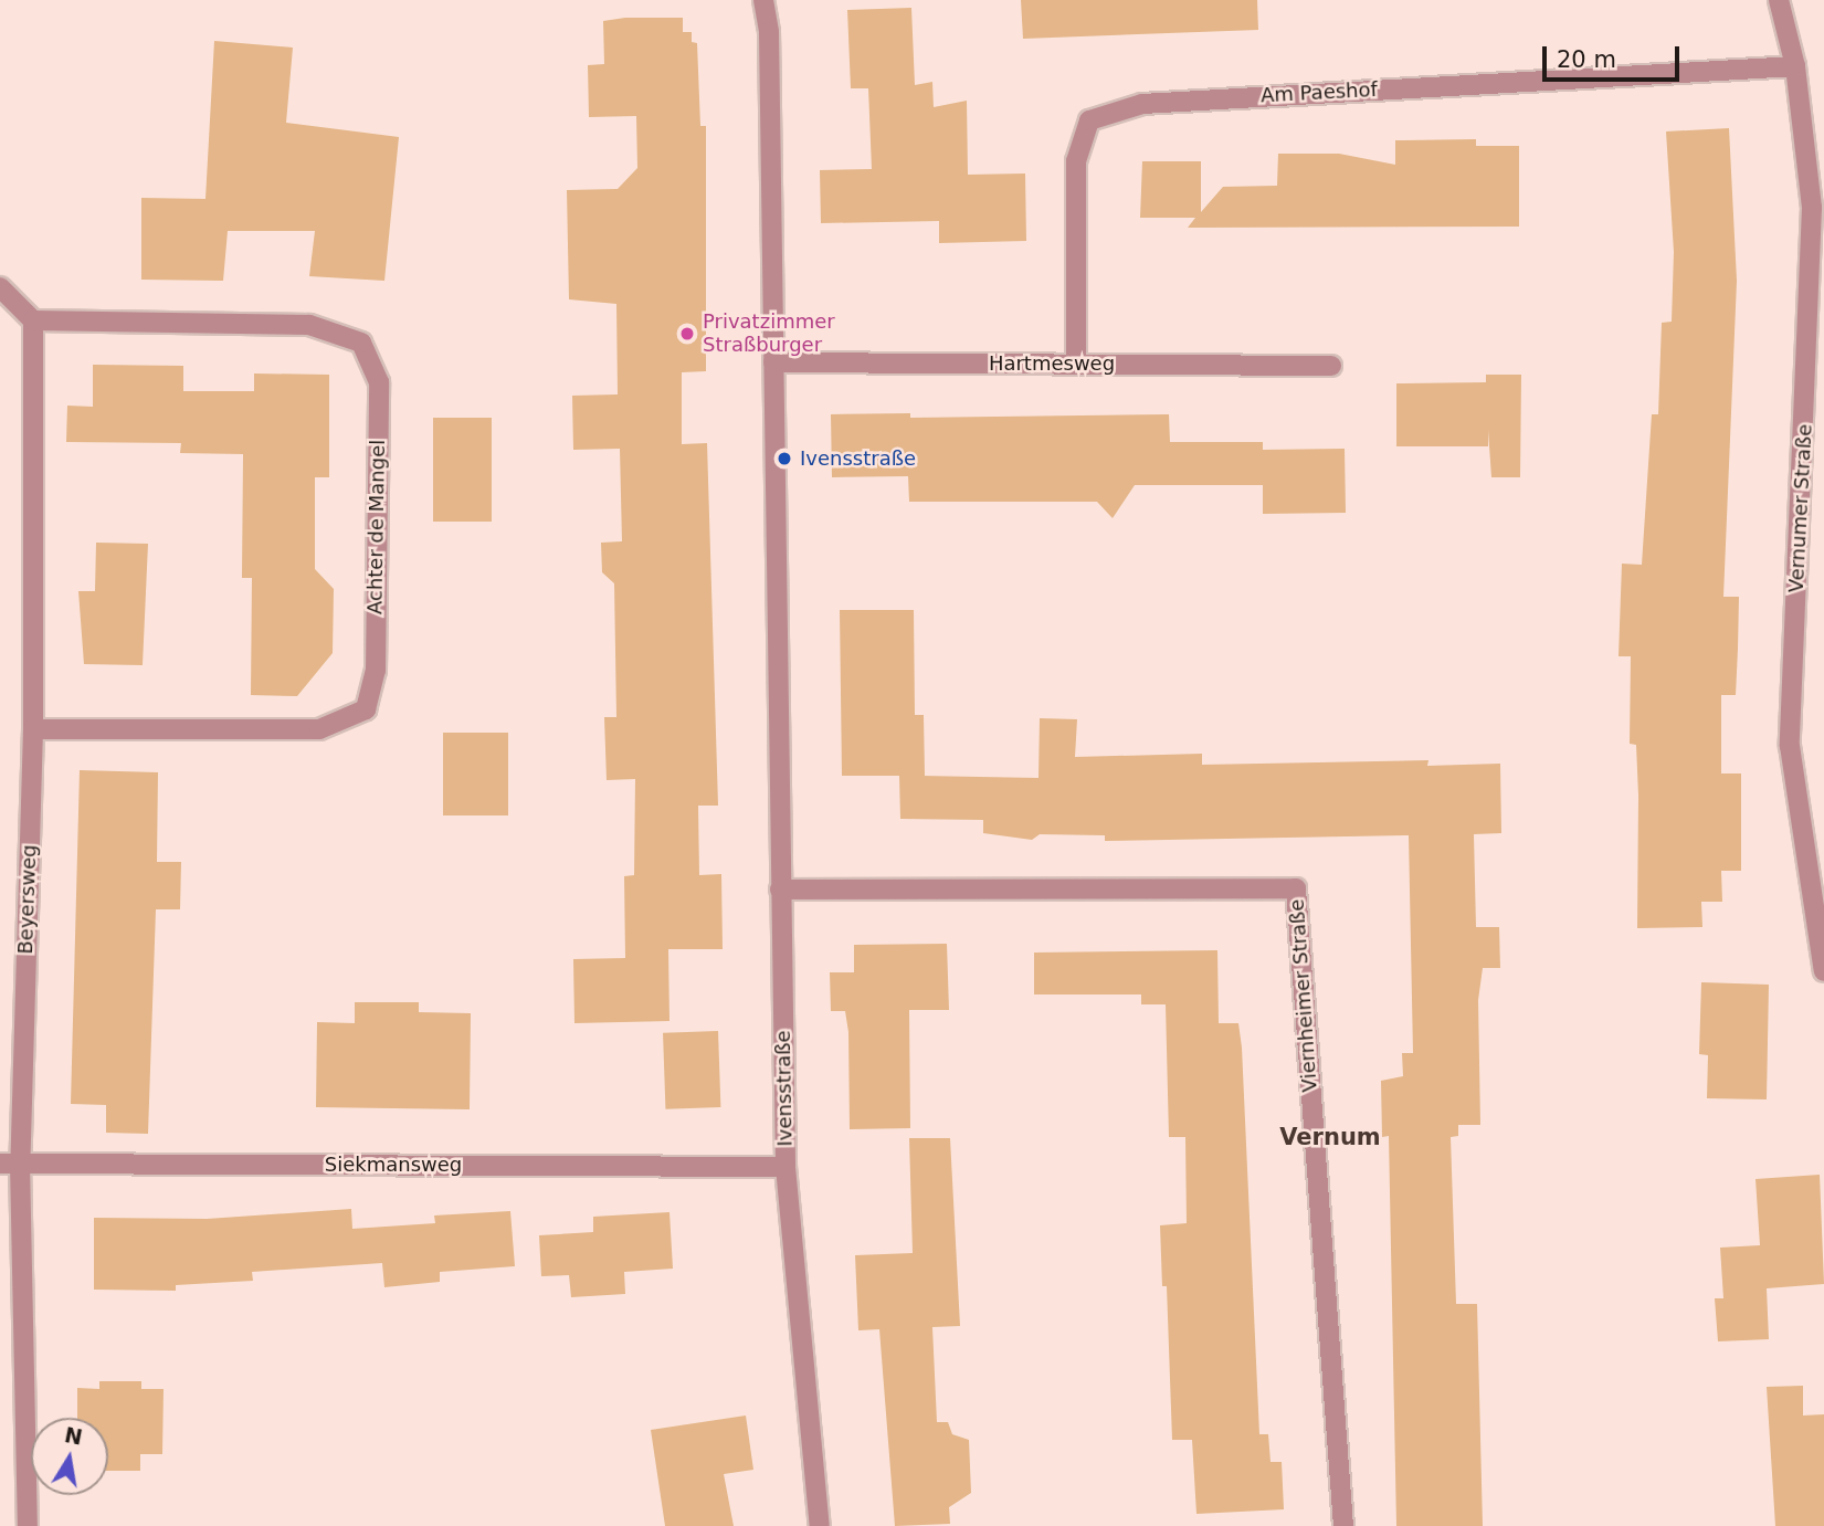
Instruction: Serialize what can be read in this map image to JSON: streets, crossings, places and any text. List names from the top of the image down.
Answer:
{
  "streets": {
    "street": [
      "Am Paeshof",
      "Hartmesweg",
      "Vernumer Straße",
      "Achter de Mangel",
      "Beyersweg",
      "Viernheimer Straße",
      "Ivensstraße",
      "Siekmansweg"
    ]
  },
  "crossings": [
    ["Am Paeshof", "Hartmesweg"],
    ["Am Paeshof", "Vernumer Straße"],
    ["Hartmesweg", "Ivensstraße"],
    ["Achter de Mangel", "Beyersweg"],
    ["Beyersweg", "Siekmansweg"],
    ["Viernheimer Straße", "Ivensstraße"],
    ["Ivensstraße", "Siekmansweg"]
  ],
  "districts": ["Vernum"],
  "places": ["Privatzimmer Straßburger", "Ivensstraße"],
  "scale_bar": "20 m",
  "north": "top"
}
